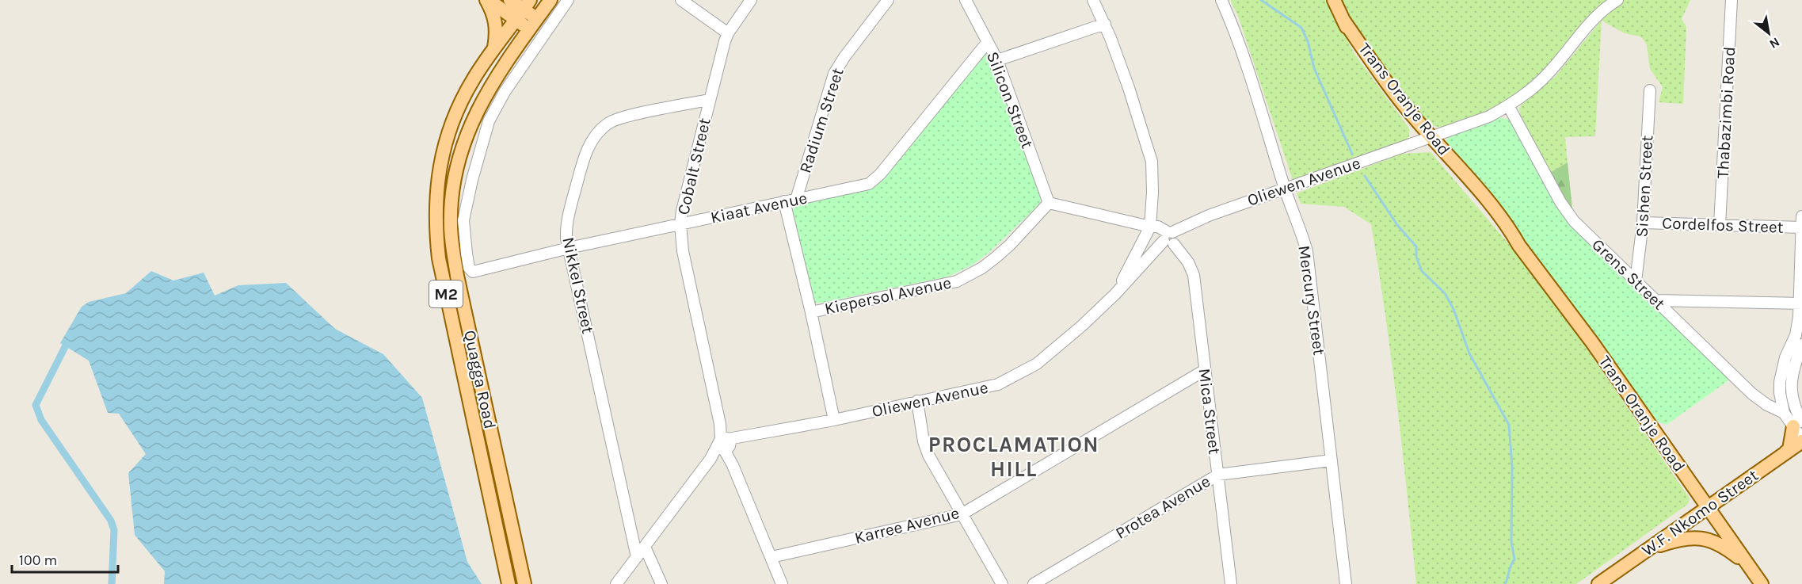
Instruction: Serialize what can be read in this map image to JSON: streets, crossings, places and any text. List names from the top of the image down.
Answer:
{
  "streets": {
    "main road": [
      "Trans Oranje Road",
      "M2",
      "Quagga Road",
      "W.F. Nkomo Street"
    ],
    "street": [
      "Silicon Street",
      "Thabazimbi Road",
      "Radium Street",
      "Cobalt Street",
      "Oliewen Avenue",
      "Sishen Street",
      "Kiaat Avenue",
      "Cordelfos Street",
      "Grens Street",
      "Nikkel Street",
      "Kiepersol Avenue",
      "Mercury Street",
      "Mica Street",
      "Protea Avenue",
      "Karree Avenue"
    ]
  },
  "crossings": [
    ["Trans Oranje Road", "Oliewen Avenue"],
    ["Trans Oranje Road", "W.F. Nkomo Street"],
    ["Silicon Street", "Kiaat Avenue"],
    ["Silicon Street", "Kiepersol Avenue"],
    ["Thabazimbi Road", "Cordelfos Street"],
    ["Radium Street", "Kiaat Avenue"],
    ["Cobalt Street", "Oliewen Avenue"],
    ["Cobalt Street", "Kiaat Avenue"],
    ["Cobalt Street", "Nikkel Street"],
    ["Cobalt Street", "Karree Avenue"],
    ["Oliewen Avenue", "Grens Street"],
    ["Oliewen Avenue", "Mercury Street"],
    ["Oliewen Avenue", "Mica Street"],
    ["Sishen Street", "Cordelfos Street"],
    ["Sishen Street", "Grens Street"],
    ["Kiaat Avenue", "Nikkel Street"],
    ["Mercury Street", "Protea Avenue"],
    ["Mica Street", "Protea Avenue"],
    ["Mica Street", "Karree Avenue"]
  ],
  "districts": ["PROCLAMATION HILL"],
  "scale_bar": "100 m",
  "north": "bottom right"
}
